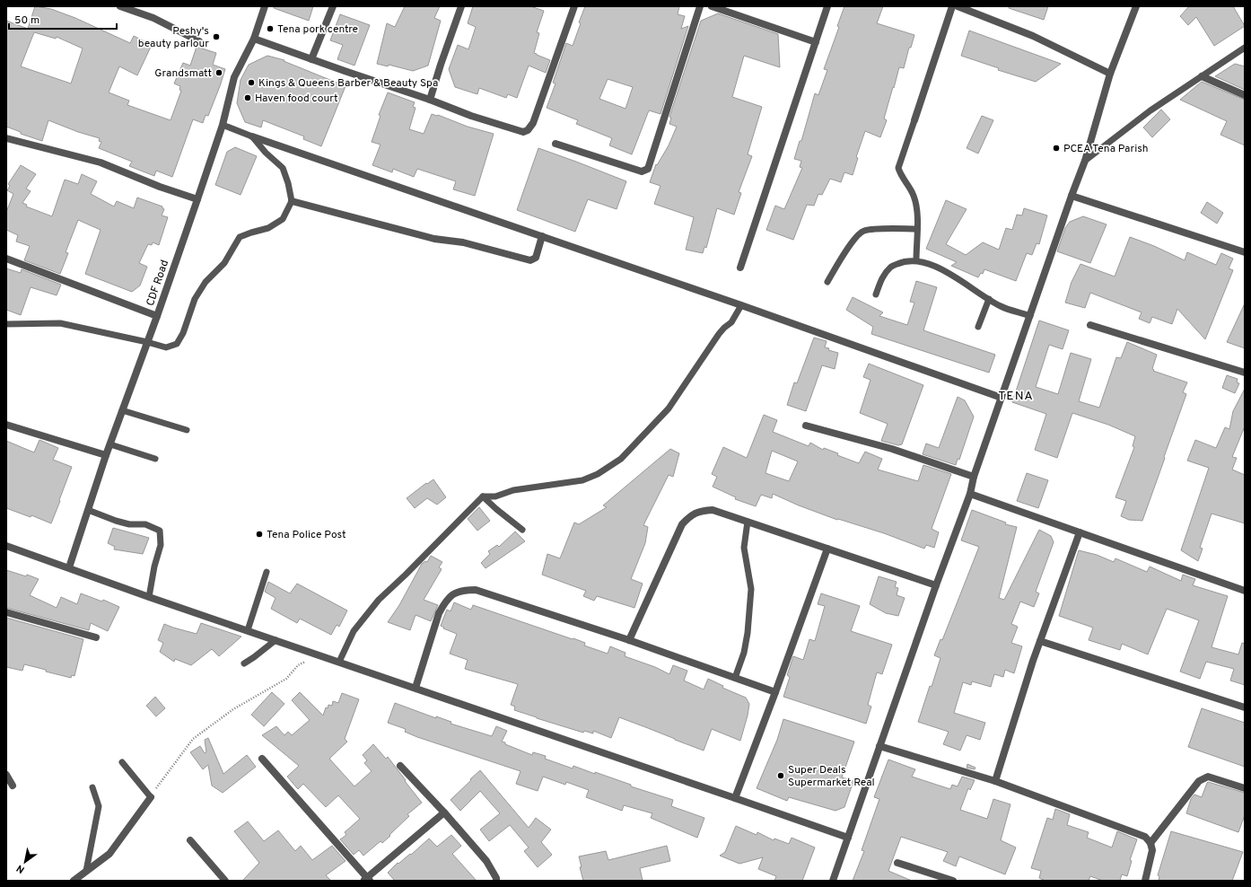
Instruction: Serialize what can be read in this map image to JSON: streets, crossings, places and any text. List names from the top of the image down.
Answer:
{
  "streets": {
    "street": ["CDF Road"]
  },
  "districts": ["TENA"],
  "places": [
    "Tena pork centre",
    "Peshy's beauty parlour",
    "Grandsmatt",
    "Kings & Queens Barber & Beauty Spa",
    "Haven food court",
    "PCEA Tena Parish",
    "Tena Police Post",
    "Super Deals Supermarket Real"
  ],
  "scale_bar": "50 m",
  "north": "bottom left"
}
